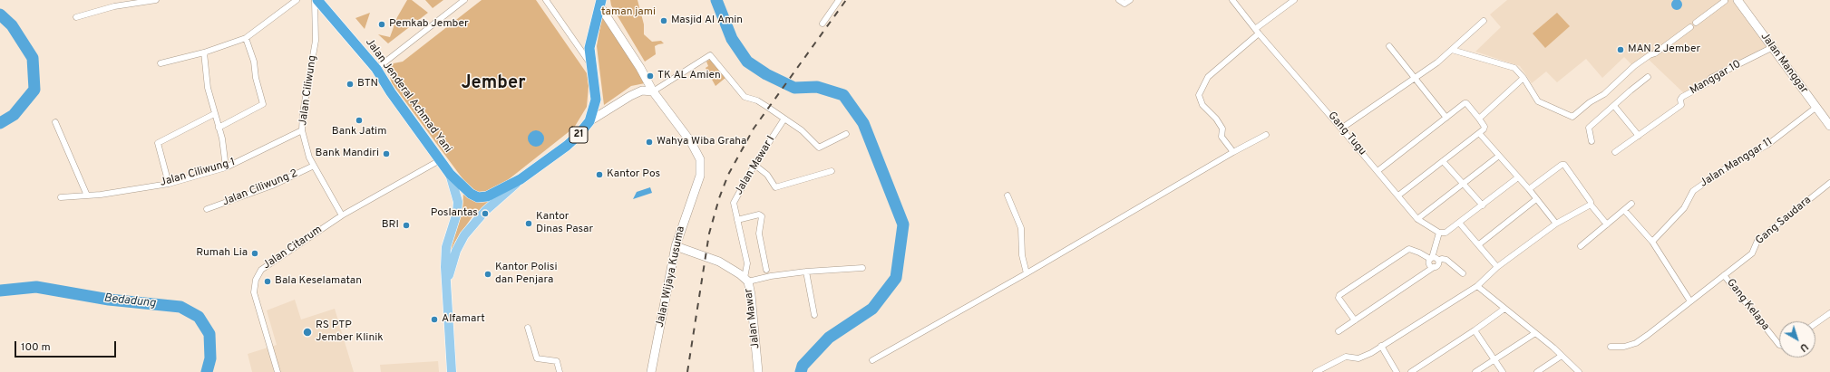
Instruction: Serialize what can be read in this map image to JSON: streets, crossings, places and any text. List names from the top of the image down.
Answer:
{
  "streets": {
    "highway": ["Jalan Jenderal Achmad Yani", "21"],
    "street": [
      "Jalan Manggar",
      "Manggar 10",
      "Jalan Ciliwung",
      "Gang Tugu",
      "Jalan Manggar 11",
      "Jalan Mawar I",
      "Jalan Ciliwung 1",
      "Jalan Ciliwung 2",
      "Gang Saudara",
      "Jalan Citarum",
      "Jalan Wijaya Kusuma",
      "Gang Kelapa",
      "Jalan Mawar"
    ]
  },
  "crossings": [
    ["Jalan Manggar", "Manggar 10"],
    ["Jalan Manggar", "Jalan Manggar 11"],
    ["Jalan Ciliwung", "Jalan Ciliwung 1"],
    ["Jalan Ciliwung", "Jalan Ciliwung 2"],
    ["Jalan Ciliwung", "Jalan Citarum"],
    ["Jalan Jenderal Achmad Yani", "21"],
    ["Jalan Jenderal Achmad Yani", "Jalan Citarum"],
    ["21", "Jalan Wijaya Kusuma"],
    ["Jalan Mawar I", "Jalan Mawar"],
    ["Gang Saudara", "Gang Kelapa"],
    ["Jalan Wijaya Kusuma", "Jalan Mawar"]
  ],
  "districts": ["Jember"],
  "water": ["Bedadung"],
  "parks": ["taman jami"],
  "places": [
    "Masjid Al Amin",
    "Pemkab Jember",
    "MAN 2 Jember",
    "TK AL Amien",
    "BTN",
    "Bank Jatim",
    "Wahya Wiba Graha",
    "Bank Mandiri",
    "Kantor Pos",
    "Poslantas",
    "Kantor Dinas Pasar",
    "BRI",
    "Rumah Lia",
    "Kantor Polisi dan Penjara",
    "Bala Keselamatan",
    "Alfamart",
    "RS PTP Jember Klinik"
  ],
  "scale_bar": "100 m",
  "north": "bottom right"
}
